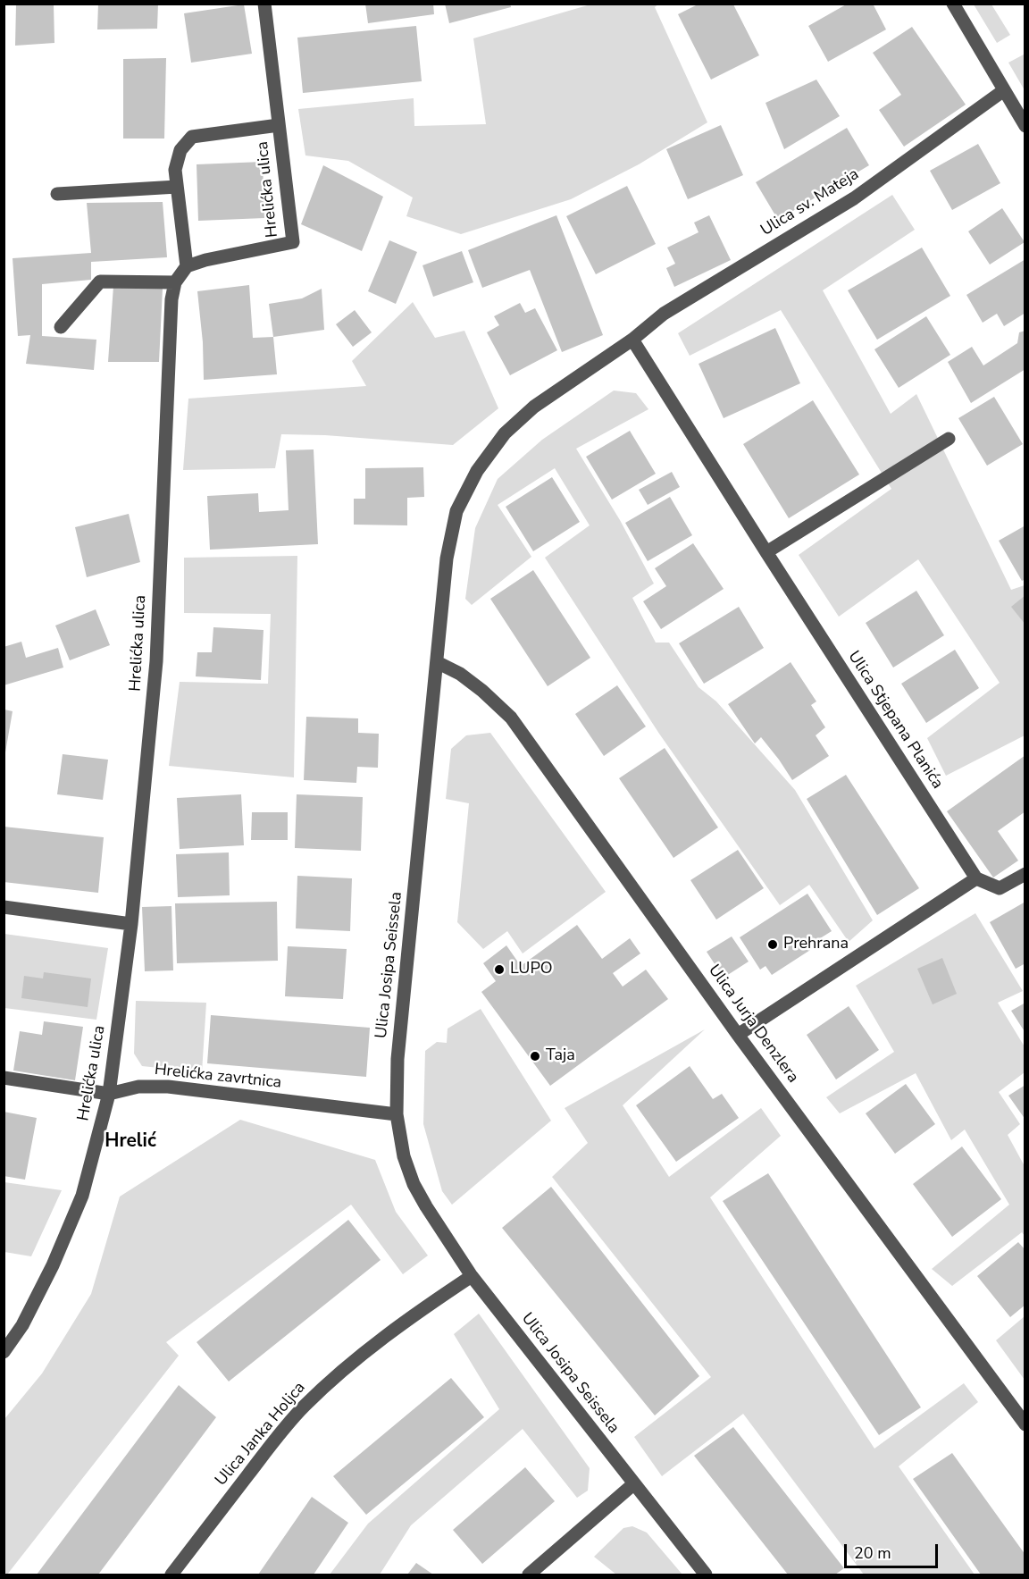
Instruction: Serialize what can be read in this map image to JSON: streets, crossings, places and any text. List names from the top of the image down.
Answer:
{
  "streets": {
    "street": [
      "Hrelićka ulica",
      "Ulica sv. Mateja",
      "Ulica Stjepana Planića",
      "Ulica Josipa Seissela",
      "Ulica Jurja Denzlera",
      "Hrelićka zavrtnica",
      "Ulica Janka Holjca"
    ]
  },
  "crossings": [
    ["Hrelićka ulica", "Hrelićka zavrtnica"],
    ["Ulica sv. Mateja", "Ulica Stjepana Planića"],
    ["Ulica sv. Mateja", "Ulica Josipa Seissela"],
    ["Ulica Stjepana Planića", "Ulica Josipa Seissela"],
    ["Ulica Josipa Seissela", "Ulica Jurja Denzlera"],
    ["Ulica Josipa Seissela", "Hrelićka zavrtnica"],
    ["Ulica Josipa Seissela", "Ulica Janka Holjca"]
  ],
  "districts": ["Hrelić"],
  "places": ["Prehrana", "LUPO", "Taja"],
  "scale_bar": "20 m"
}
